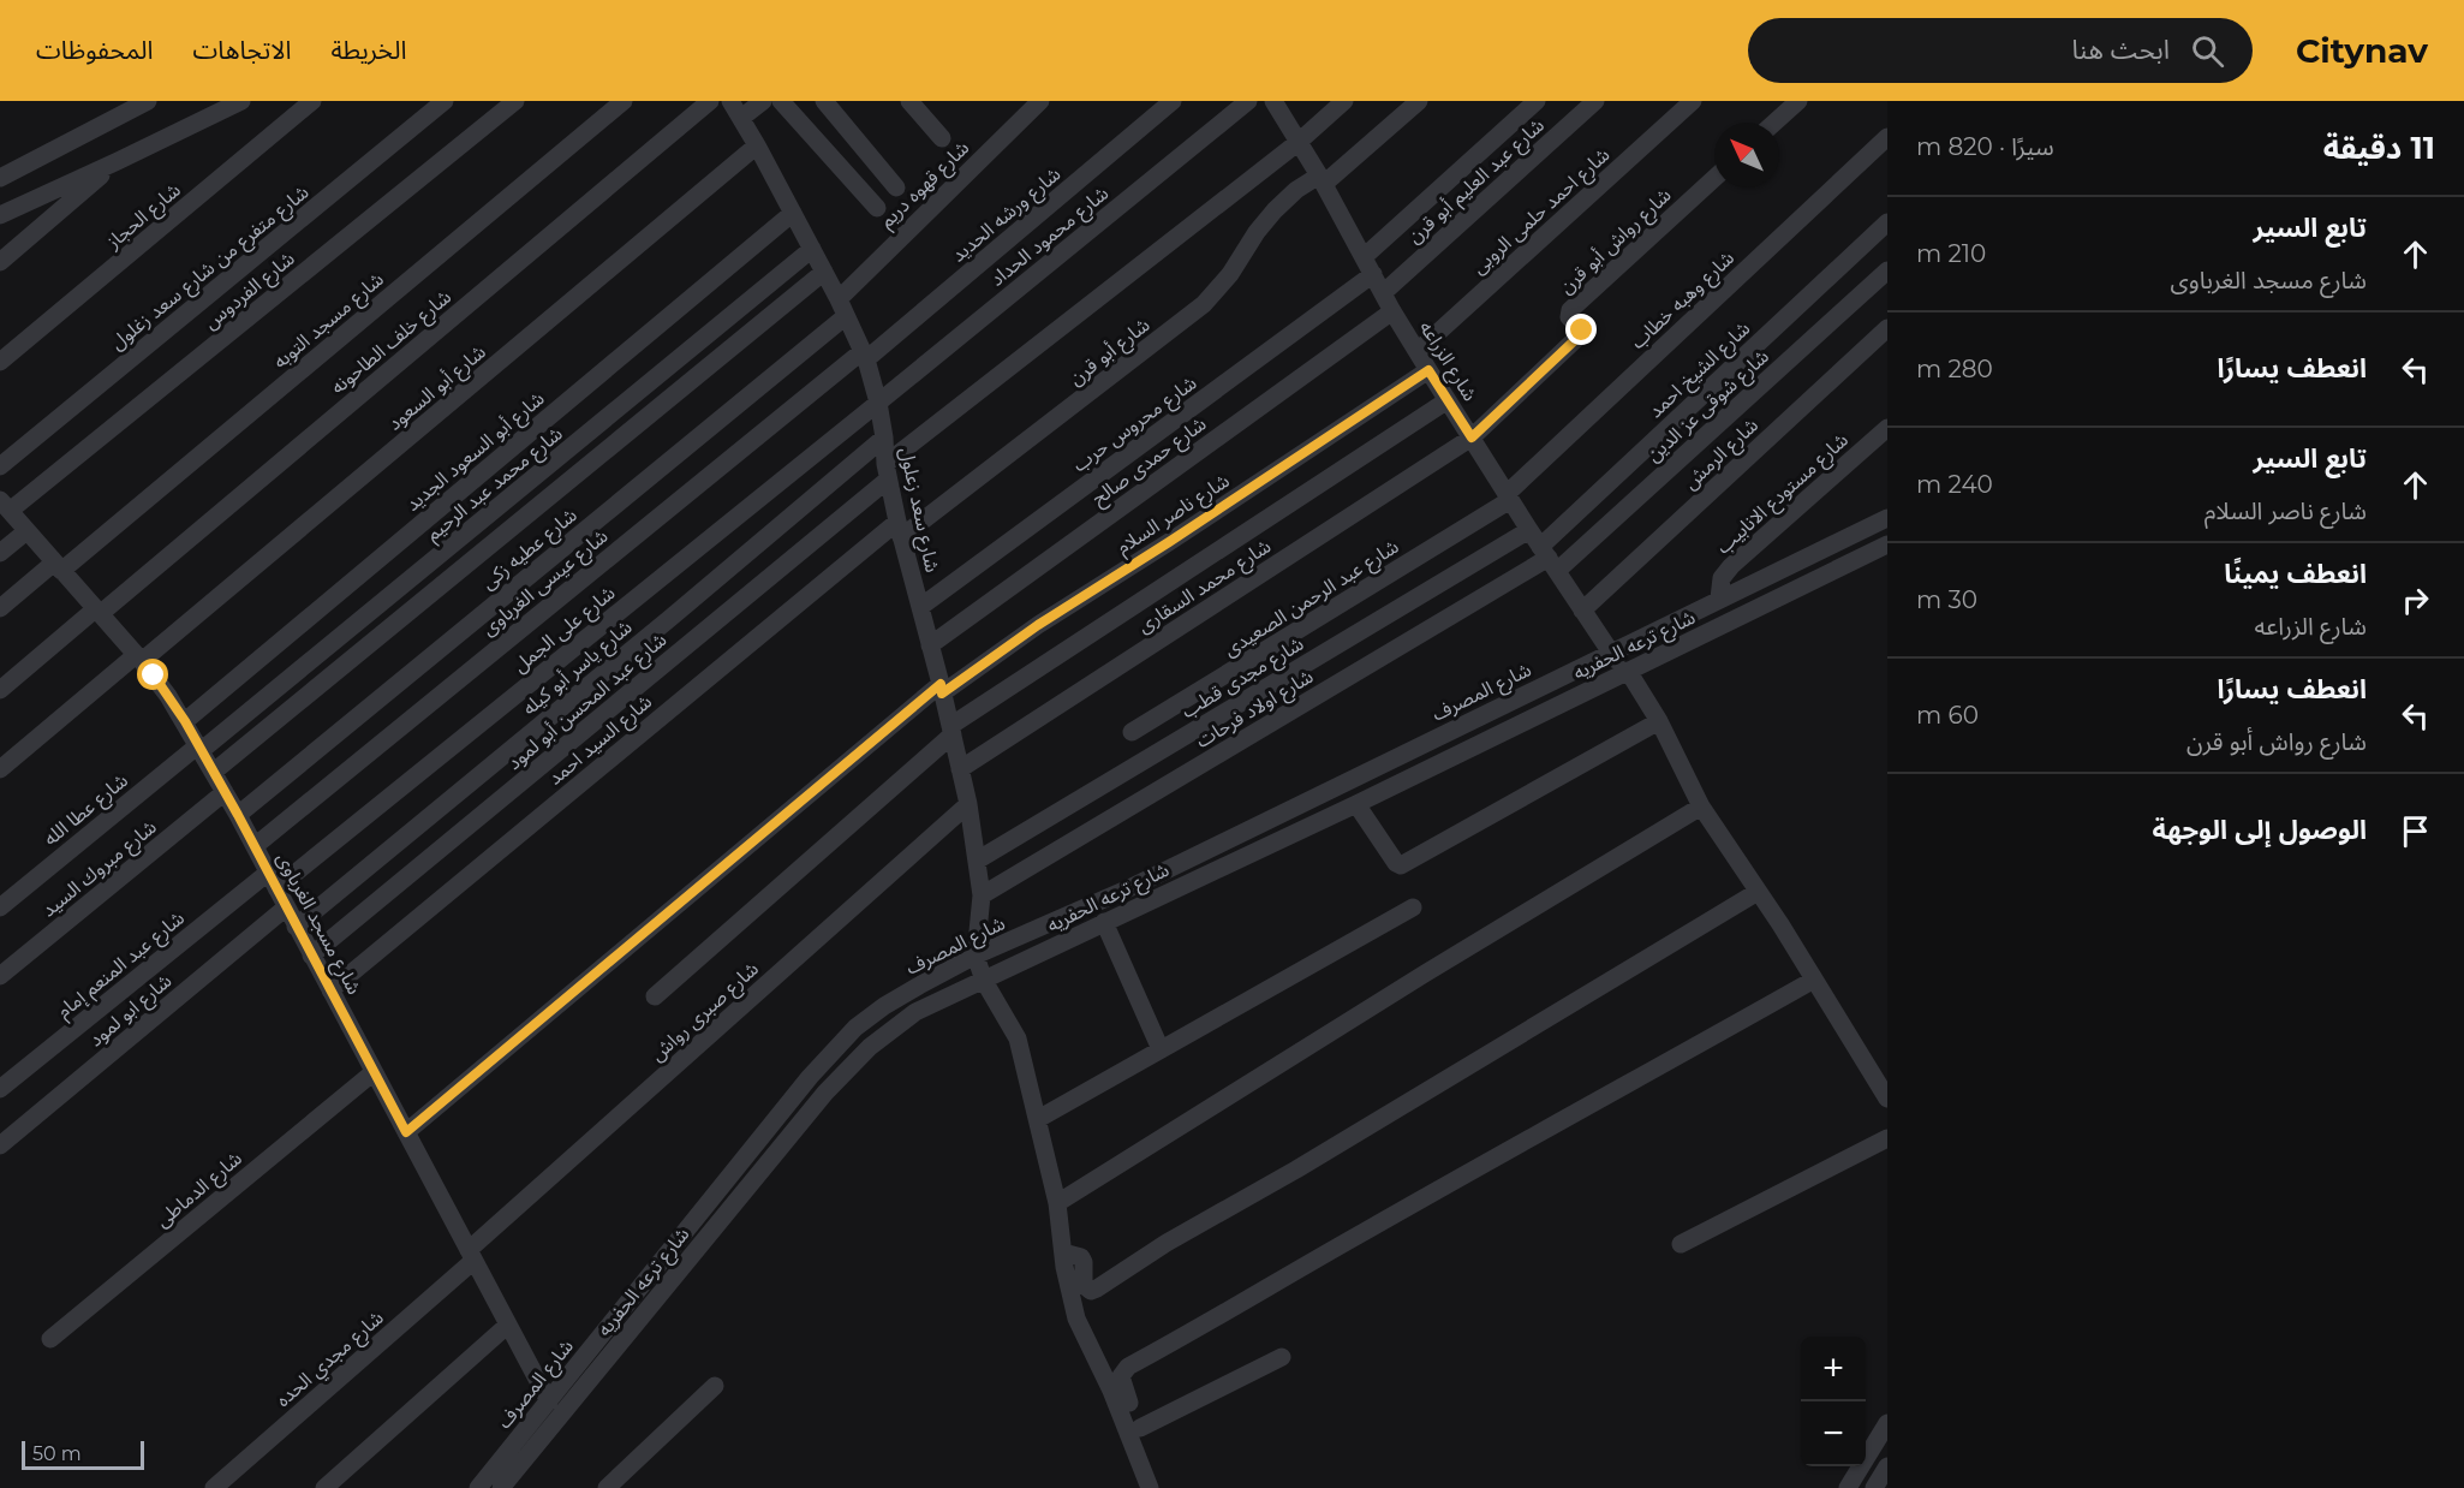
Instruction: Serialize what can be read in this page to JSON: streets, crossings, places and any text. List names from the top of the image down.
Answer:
{
  "streets": {
    "street": [
      "شارع عبد العليم أبو قرن",
      "شارع قهوه دريم",
      "شارع احمد حلمى الروبى",
      "شارع ورشه الحديد",
      "شارع الحجاز",
      "شارع محمود الحداد",
      "شارع رواش أبو قرن",
      "شارع متفرع من شارع سعد زغلول",
      "شارع الفردوس",
      "شارع وهبه خطاب",
      "شارع مسجد التوبه",
      "شارع خلف الطاحونه",
      "شارع أبو قرن",
      "شارع الزراعه",
      "شارع الشيخ احمد",
      "شارع أبو السعود",
      "شارع شوقى عز الدين",
      "شارع محروس حرب",
      "شارع أبو السعود الجديد",
      "شارع الرمش",
      "شارع حمدى صالح",
      "شارع محمد عبد الرحيم",
      "شارع مستودع الانابيب",
      "شارع سعد زعلول",
      "شارع ناصر السلام",
      "شارع عطيه زكى",
      "شارع عيسى الغرباوى",
      "شارع محمد السقارى",
      "شارع عبد الرحمن الصعيدى",
      "شارع على الجمل",
      "شارع ترعه الحفريه",
      "شارع ياسر أبو كيله",
      "شارع مجدى قطب",
      "شارع المصرف",
      "شارع عبد المحسن أبو لمود",
      "شارع اولاد فرحات",
      "شارع السيد احمد",
      "شارع عطا الله",
      "شارع مبروك السيد",
      "شارع مسجد الغرباوى",
      "شارع عبد المنعم إمام",
      "شارع ابو لمود",
      "شارع صبرى رواش",
      "شارع الدماطى",
      "شارع مجدي الحده"
    ]
  },
  "crossings": [
    ["شارع عبد العليم أبو قرن", "شارع الزراعه"],
    ["شارع قهوه دريم", "شارع سعد زعلول"],
    ["شارع قهوه دريم", "شارع عطيه زكى"],
    ["شارع احمد حلمى الروبى", "شارع الزراعه"],
    ["شارع ورشه الحديد", "شارع سعد زعلول"],
    ["شارع ورشه الحديد", "شارع عيسى الغرباوى"],
    ["شارع محمود الحداد", "شارع سعد زعلول"],
    ["شارع محمود الحداد", "شارع على الجمل"],
    ["شارع رواش أبو قرن", "شارع الزراعه"],
    ["شارع رواش أبو قرن", "شارع محمد السقارى"],
    ["شارع الفردوس", "شارع مسجد الغرباوى"],
    ["شارع وهبه خطاب", "شارع الزراعه"],
    ["شارع وهبه خطاب", "شارع عبد الرحمن الصعيدى"],
    ["شارع مسجد التوبه", "شارع مسجد الغرباوى"],
    ["شارع خلف الطاحونه", "شارع مسجد الغرباوى"],
    ["شارع أبو قرن", "شارع الزراعه"],
    ["شارع أبو قرن", "شارع سعد زعلول"],
    ["شارع أبو قرن", "شارع السيد احمد"],
    ["شارع الزراعه", "شارع الشيخ احمد"],
    ["شارع الزراعه", "شارع شوقى عز الدين"],
    ["شارع الزراعه", "شارع محروس حرب"],
    ["شارع الزراعه", "شارع الرمش"],
    ["شارع الزراعه", "شارع حمدى صالح"],
    ["شارع الزراعه", "شارع ناصر السلام"],
    ["شارع الزراعه", "شارع محمد السقارى"],
    ["شارع الزراعه", "شارع عبد الرحمن الصعيدى"],
    ["شارع الزراعه", "شارع ترعه الحفريه"],
    ["شارع الزراعه", "شارع مجدى قطب"],
    ["شارع الزراعه", "شارع المصرف"],
    ["شارع الزراعه", "شارع عبد المحسن أبو لمود"],
    ["شارع الزراعه", "شارع اولاد فرحات"],
    ["شارع الشيخ احمد", "شارع شوقى عز الدين"],
    ["شارع الشيخ احمد", "شارع اولاد فرحات"],
    ["شارع أبو السعود", "شارع سعد زعلول"],
    ["شارع أبو السعود", "شارع مسجد الغرباوى"],
    ["شارع شوقى عز الدين", "شارع اولاد فرحات"],
    ["شارع محروس حرب", "شارع سعد زعلول"],
    ["شارع أبو السعود الجديد", "شارع سعد زعلول"],
    ["شارع أبو السعود الجديد", "شارع مسجد الغرباوى"],
    ["شارع حمدى صالح", "شارع سعد زعلول"],
    ["شارع محمد عبد الرحيم", "شارع سعد زعلول"],
    ["شارع محمد عبد الرحيم", "شارع عطا الله"],
    ["شارع محمد عبد الرحيم", "شارع مسجد الغرباوى"],
    ["شارع مستودع الانابيب", "شارع المصرف"],
    ["شارع سعد زعلول", "شارع ناصر السلام"],
    ["شارع سعد زعلول", "شارع عطيه زكى"],
    ["شارع سعد زعلول", "شارع عيسى الغرباوى"],
    ["شارع سعد زعلول", "شارع محمد السقارى"],
    ["شارع سعد زعلول", "شارع على الجمل"],
    ["شارع سعد زعلول", "شارع ياسر أبو كيله"],
    ["شارع سعد زعلول", "شارع مجدى قطب"],
    ["شارع سعد زعلول", "شارع المصرف"],
    ["شارع سعد زعلول", "شارع عبد المحسن أبو لمود"],
    ["شارع سعد زعلول", "شارع اولاد فرحات"],
    ["شارع سعد زعلول", "شارع السيد احمد"],
    ["شارع سعد زعلول", "شارع صبرى رواش"],
    ["شارع ناصر السلام", "شارع مسجد الغرباوى"],
    ["شارع عطيه زكى", "شارع مسجد الغرباوى"],
    ["شارع عيسى الغرباوى", "شارع مسجد الغرباوى"],
    ["شارع على الجمل", "شارع مسجد الغرباوى"],
    ["شارع على الجمل", "شارع عبد المنعم إمام"],
    ["شارع ياسر أبو كيله", "شارع مسجد الغرباوى"],
    ["شارع المصرف", "شارع مسجد الغرباوى"],
    ["شارع عبد المحسن أبو لمود", "شارع مسجد الغرباوى"],
    ["شارع السيد احمد", "شارع مسجد الغرباوى"],
    ["شارع عطا الله", "شارع مسجد الغرباوى"],
    ["شارع مبروك السيد", "شارع مسجد الغرباوى"],
    ["شارع مسجد الغرباوى", "شارع عبد المنعم إمام"],
    ["شارع مسجد الغرباوى", "شارع ابو لمود"],
    ["شارع مسجد الغرباوى", "شارع صبرى رواش"],
    ["شارع مسجد الغرباوى", "شارع الدماطى"],
    ["شارع مسجد الغرباوى", "شارع مجدي الحده"],
    ["شارع صبرى رواش", "شارع مجدي الحده"]
  ],
  "scale_bar": "50 m",
  "north": "top left",
  "page": {
    "header": "Citynav",
    "search": "ابحث هنا",
    "nav": ["الخريطة", "الاتجاهات", "المحفوظات"],
    "heading": ["11 دقيقة", "سيرًا · 820 m"],
    "list": [
      ["تابع السير", "شارع مسجد الغرباوى", "210 m"],
      ["انعطف يسارًا", "280 m"],
      ["تابع السير", "شارع ناصر السلام", "240 m"],
      ["انعطف يمينًا", "شارع الزراعه", "30 m"],
      ["انعطف يسارًا", "شارع رواش أبو قرن", "60 m"],
      "الوصول إلى الوجهة"
    ],
    "map_buttons": ["+", "−"],
    "scale": "50 m"
  }
}
